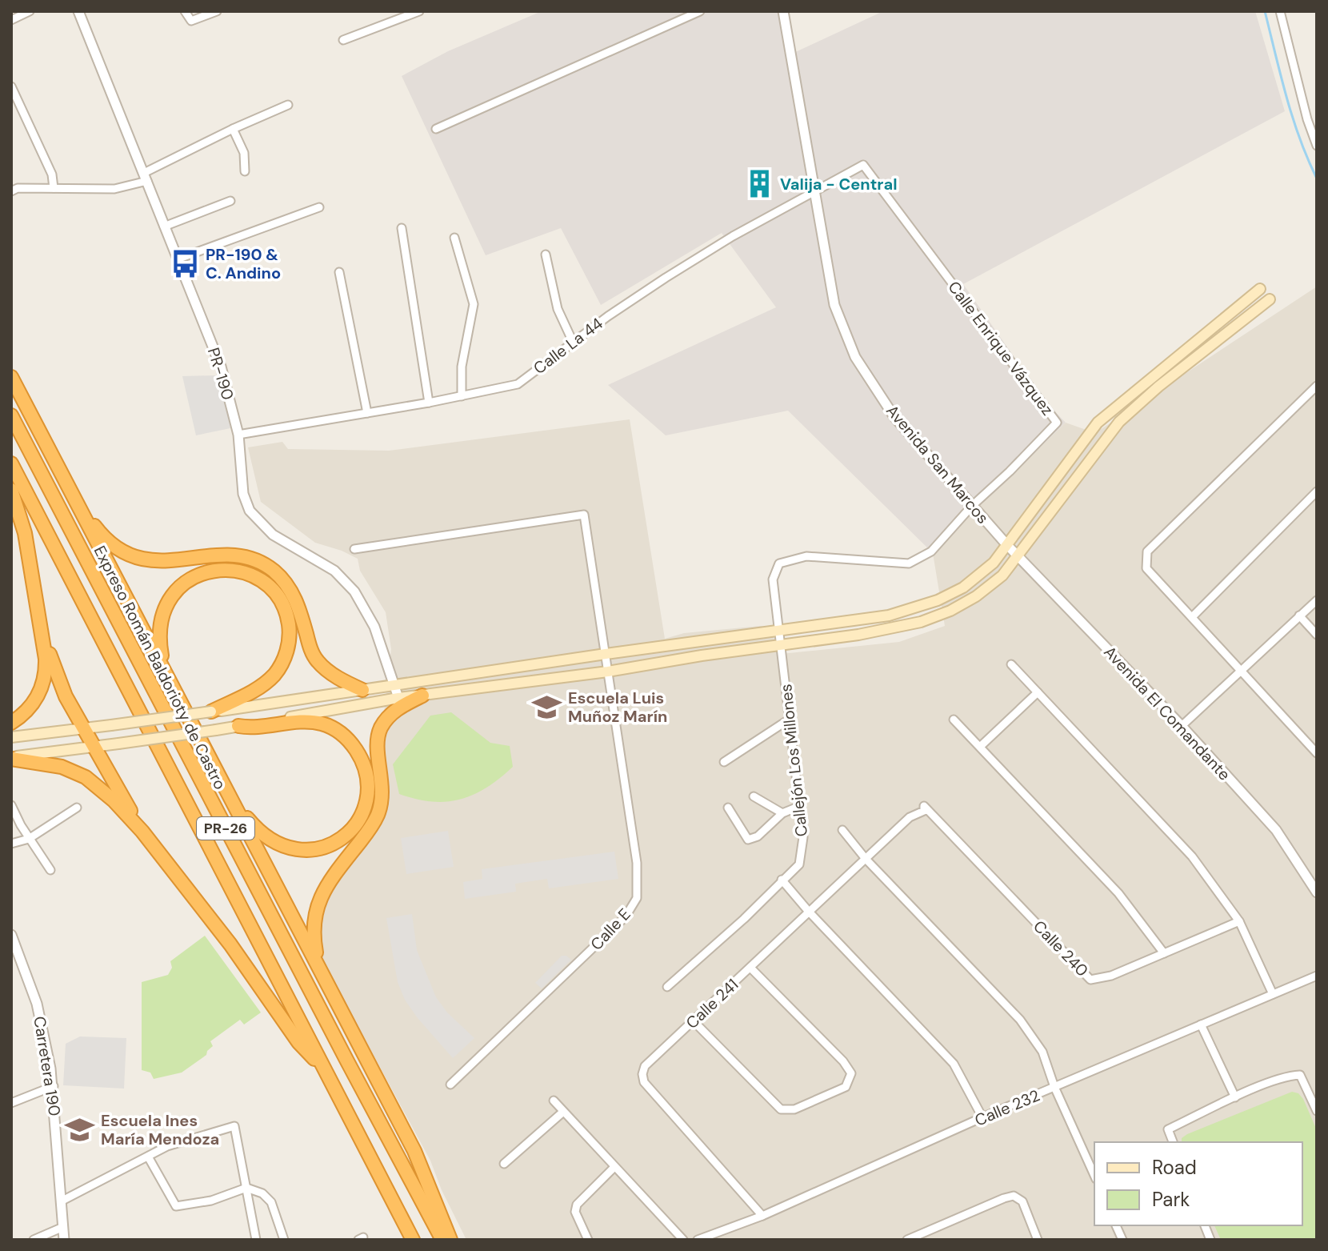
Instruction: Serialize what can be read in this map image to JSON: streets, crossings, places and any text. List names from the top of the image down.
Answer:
{
  "streets": {
    "highway": ["Expreso Román Baldorioty de Castro", "PR-26"],
    "street": [
      "Calle La 44",
      "Calle Enrique Vázquez",
      "PR-190",
      "Avenida San Marcos",
      "Avenida El Comandante",
      "Callejón Los Millones",
      "Calle E",
      "Calle 240",
      "Calle 241",
      "Carretera 190",
      "Calle 232"
    ]
  },
  "crossings": [
    ["Calle La 44", "Calle Enrique Vázquez"],
    ["Calle La 44", "PR-190"],
    ["Calle La 44", "Avenida San Marcos"],
    ["Calle Enrique Vázquez", "Avenida San Marcos"],
    ["Calle Enrique Vázquez", "Callejón Los Millones"],
    ["Avenida San Marcos", "Avenida El Comandante"],
    ["Calle 240", "Calle 241"],
    ["Calle 241", "Calle 232"]
  ],
  "places": {
    "building": ["Valija - Central"],
    "bus stop": ["PR-190 & C. Andino"],
    "school or university": ["Escuela Luis Muñoz Marín", "Escuela Ines María Mendoza"]
  },
  "legend": ["Road", "Park"]
}
